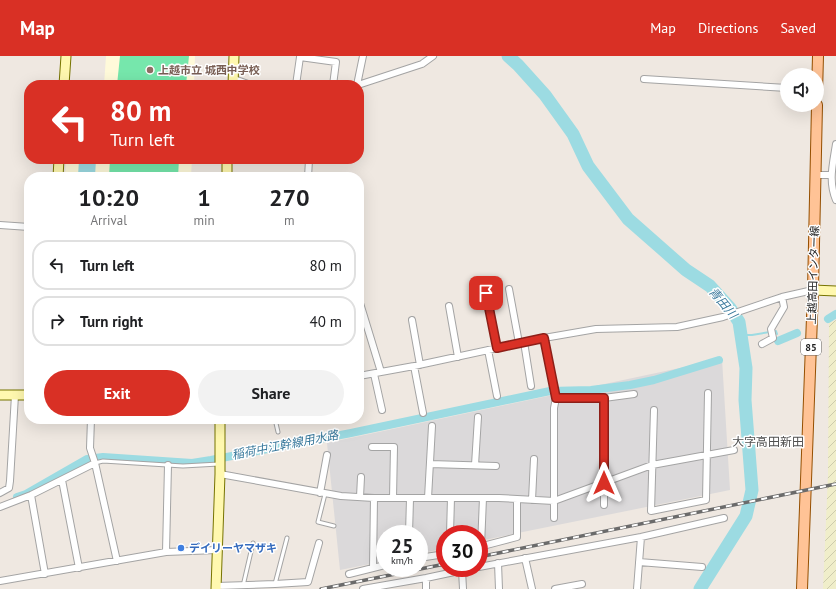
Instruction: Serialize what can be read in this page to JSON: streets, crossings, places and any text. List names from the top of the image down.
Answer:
{
  "streets": {
    "main road": ["上越高田インター線", "85"]
  },
  "districts": ["大字高田新田"],
  "water": ["青田川", "稲荷中江幹線用水路"],
  "places": ["上越市立 城西中学校", "デイリーヤマザキ"],
  "page": {
    "header": "Map",
    "nav": ["Map", "Directions", "Saved"],
    "turn": ["80 m", "Turn left"],
    "eta": [
      "10:20",
      "Arrival",
      "1",
      "min",
      "270",
      "m"
    ],
    "list": [
      {
        "name": "Turn left",
        "value": "80 m"
      },
      {
        "name": "Turn right",
        "value": "40 m"
      }
    ],
    "buttons": ["Exit", "Share"],
    "speed": "25 km/h",
    "limit": "30"
  }
}
